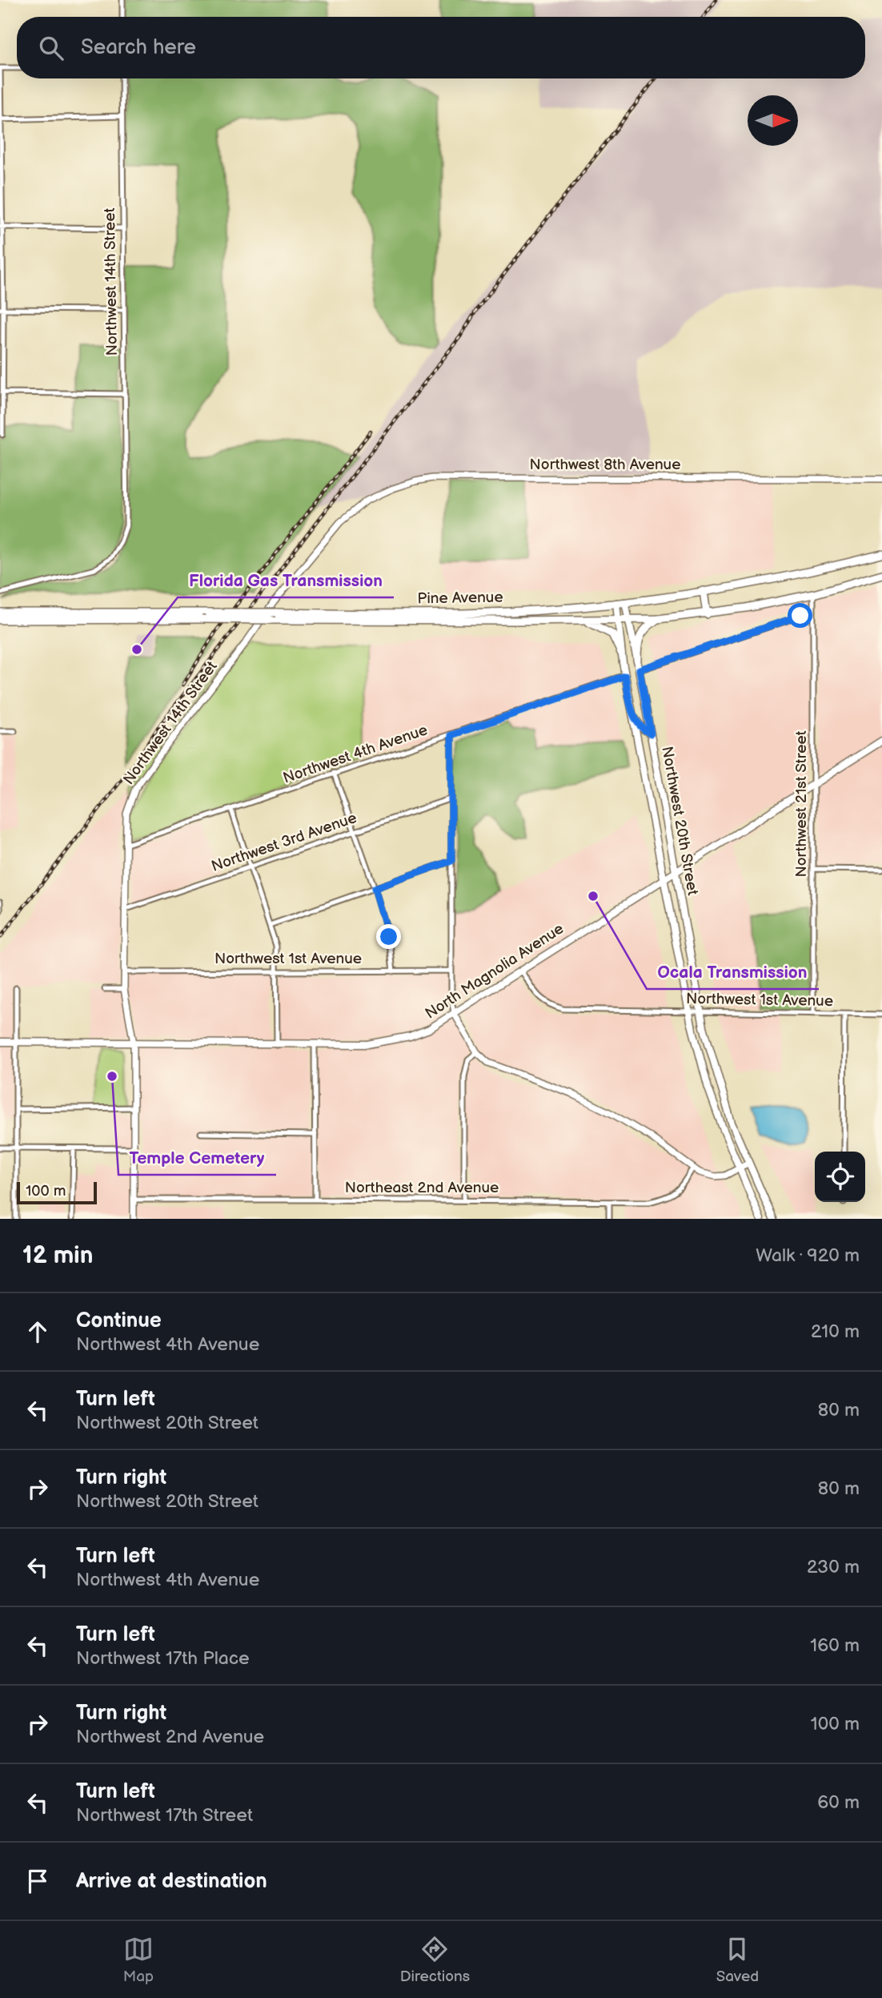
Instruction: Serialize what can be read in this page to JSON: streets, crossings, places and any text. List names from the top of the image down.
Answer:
{
  "streets": {
    "highway": ["Pine Avenue"],
    "main road": ["Northwest 20th Street", "North Magnolia Avenue"],
    "street": [
      "Northwest 14th Street",
      "Northwest 8th Avenue",
      "Northwest 4th Avenue",
      "Northwest 21st Street",
      "Northwest 3rd Avenue",
      "Northwest 1st Avenue",
      "Northeast 2nd Avenue"
    ]
  },
  "crossings": [
    ["Northwest 14th Street", "Northwest 8th Avenue"],
    ["Northwest 14th Street", "Northwest 4th Avenue"],
    ["Northwest 14th Street", "Northwest 3rd Avenue"],
    ["Northwest 14th Street", "Northwest 1st Avenue"],
    ["Northwest 14th Street", "North Magnolia Avenue"],
    ["Northwest 14th Street", "Northeast 2nd Avenue"],
    ["Pine Avenue", "Northwest 21st Street"],
    ["Pine Avenue", "Northwest 20th Street"],
    ["Northwest 4th Avenue", "Northwest 20th Street"],
    ["Northwest 21st Street", "Northwest 1st Avenue"],
    ["Northwest 21st Street", "North Magnolia Avenue"],
    ["Northwest 20th Street", "Northwest 1st Avenue"],
    ["Northwest 20th Street", "North Magnolia Avenue"],
    ["Northwest 1st Avenue", "North Magnolia Avenue"]
  ],
  "places": ["Florida Gas Transmission", "Ocala Transmission", "Temple Cemetery"],
  "scale_bar": "100 m",
  "north": "right",
  "page": {
    "search": "Search here",
    "scale": "100 m",
    "heading": ["12 min", "Walk · 920 m"],
    "list": [
      ["Continue", "Northwest 4th Avenue", "210 m"],
      ["Turn left", "Northwest 20th Street", "80 m"],
      ["Turn right", "Northwest 20th Street", "80 m"],
      ["Turn left", "Northwest 4th Avenue", "230 m"],
      ["Turn left", "Northwest 17th Place", "160 m"],
      ["Turn right", "Northwest 2nd Avenue", "100 m"],
      ["Turn left", "Northwest 17th Street", "60 m"],
      "Arrive at destination"
    ],
    "nav": ["Map", "Directions", "Saved"]
  }
}
